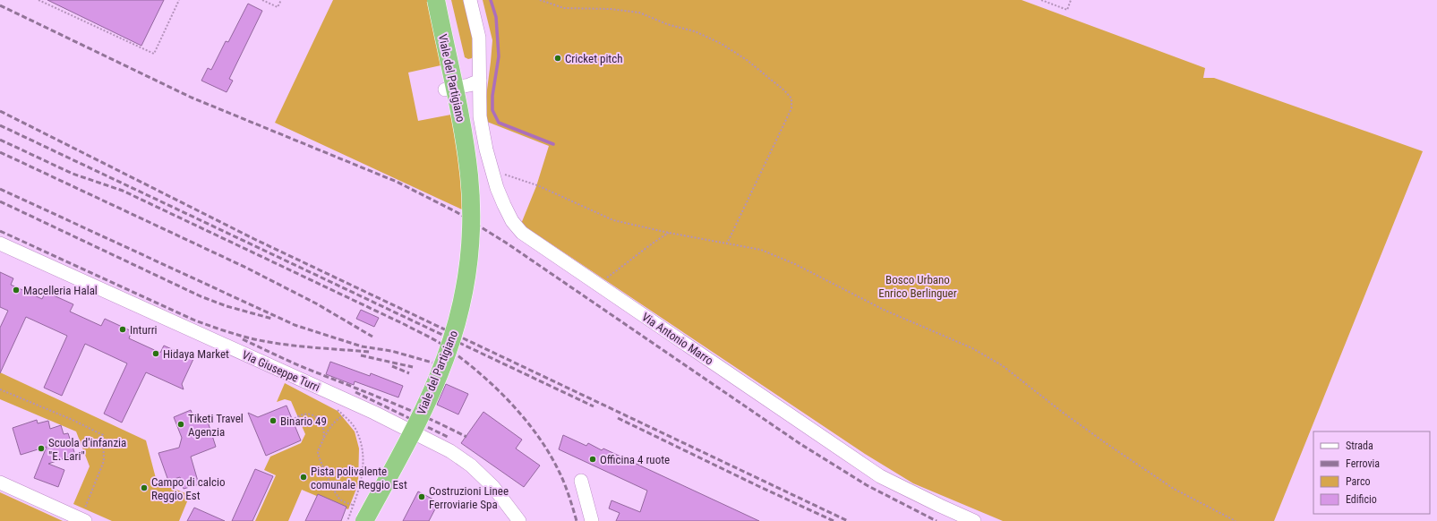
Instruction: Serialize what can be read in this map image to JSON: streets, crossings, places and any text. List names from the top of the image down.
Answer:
{
  "streets": {
    "main road": ["Viale del Partigiano"],
    "street": ["Via Antonio Marro", "Via Giuseppe Turri"]
  },
  "parks": ["Bosco Urbano Enrico Berlinguer"],
  "places": [
    "Cricket pitch",
    "Macelleria Halal",
    "Inturri",
    "Hidaya Market",
    "Binario 49",
    "Tiketi Travel Agenzia",
    "Scuola d'infanzia \"E. Lari\"",
    "Officina 4 ruote",
    "Pista polivalente comunale Reggio Est",
    "Campo di calcio Reggio Est",
    "Costruzioni Linee Ferroviarie Spa"
  ],
  "legend": [
    "Strada",
    "Ferrovia",
    "Parco",
    "Edificio"
  ]
}
